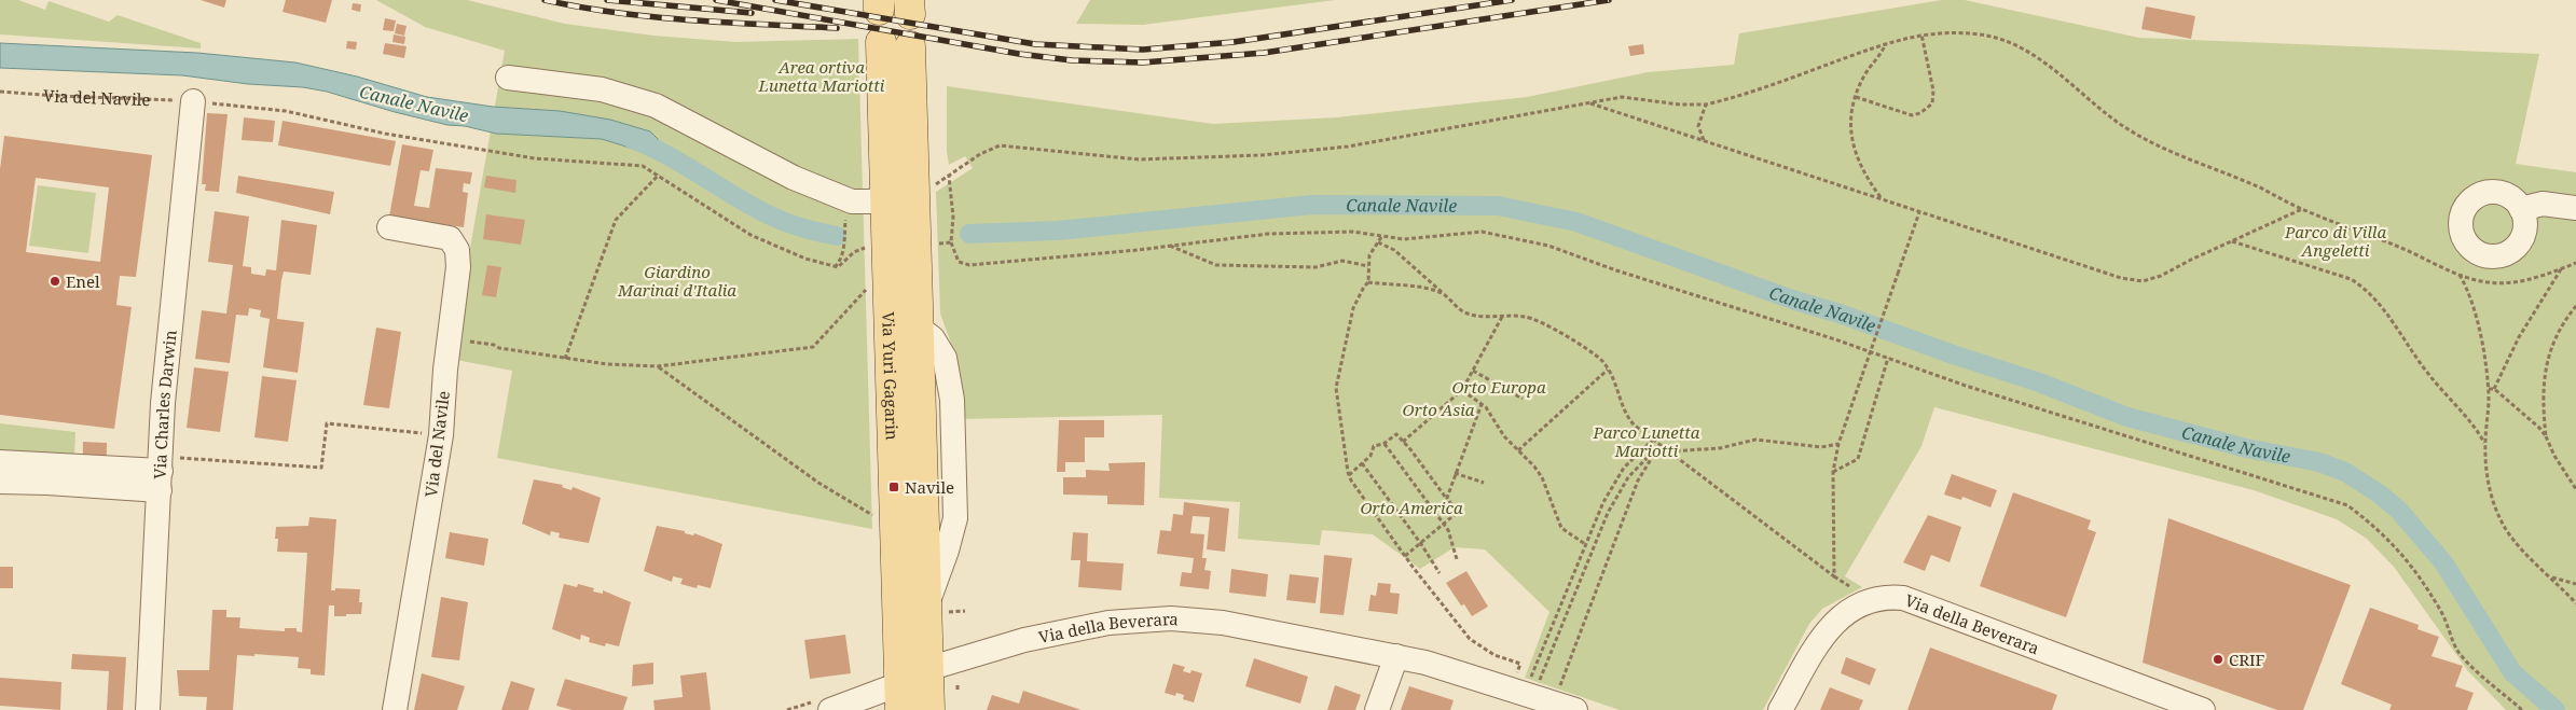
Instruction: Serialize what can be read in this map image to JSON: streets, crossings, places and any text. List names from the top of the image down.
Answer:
{
  "streets": {
    "main road": ["Via Yuri Gagarin"],
    "street": ["Via del Navile", "Via Charles Darwin", "Via della Beverara"]
  },
  "crossings": [
    ["Via del Navile", "Via Charles Darwin"],
    ["Via Yuri Gagarin", "Via della Beverara"]
  ],
  "water": ["Canale Navile"],
  "parks": [
    "Area ortiva Lunetta Mariotti",
    "Parco di Villa Angeletti",
    "Giardino Marinai d'Italia",
    "Orto Europa",
    "Orto Asia",
    "Parco Lunetta Mariotti",
    "Orto America"
  ],
  "places": {
    "other": ["Enel", "CRIF"],
    "transit": ["Navile"]
  }
}
